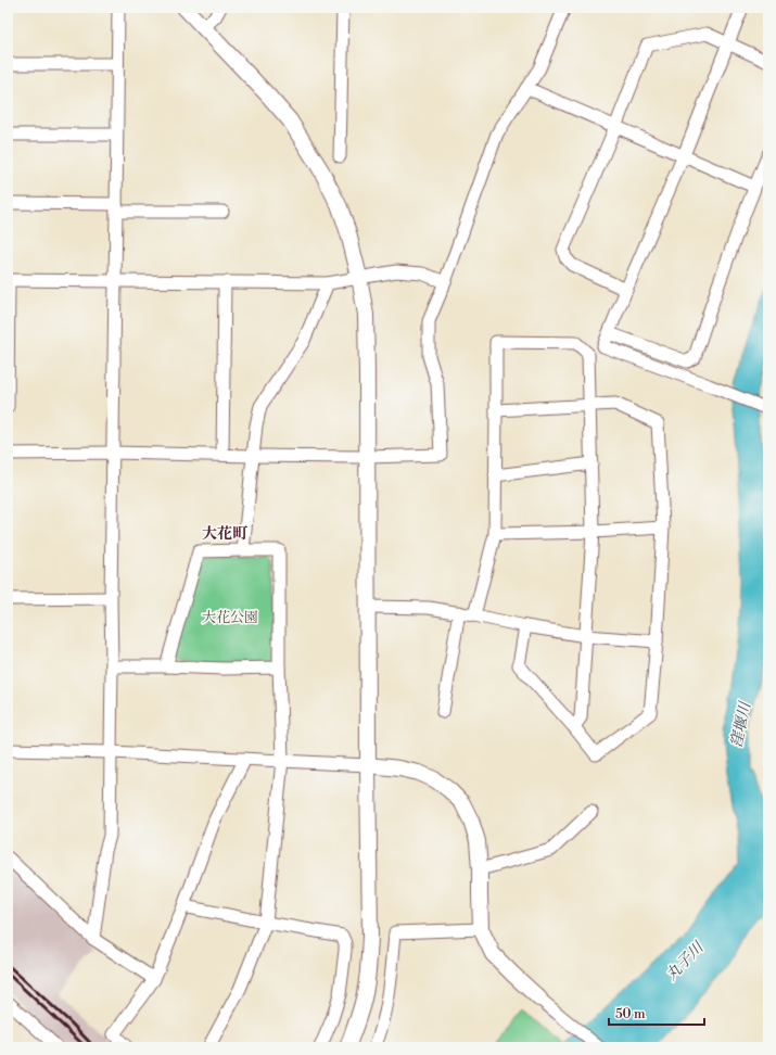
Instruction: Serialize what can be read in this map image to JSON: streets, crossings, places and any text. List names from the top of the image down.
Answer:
{
  "districts": ["大花町"],
  "water": ["窪堰川", "丸子川"],
  "parks": ["大花公園"],
  "scale_bar": "50 m"
}
